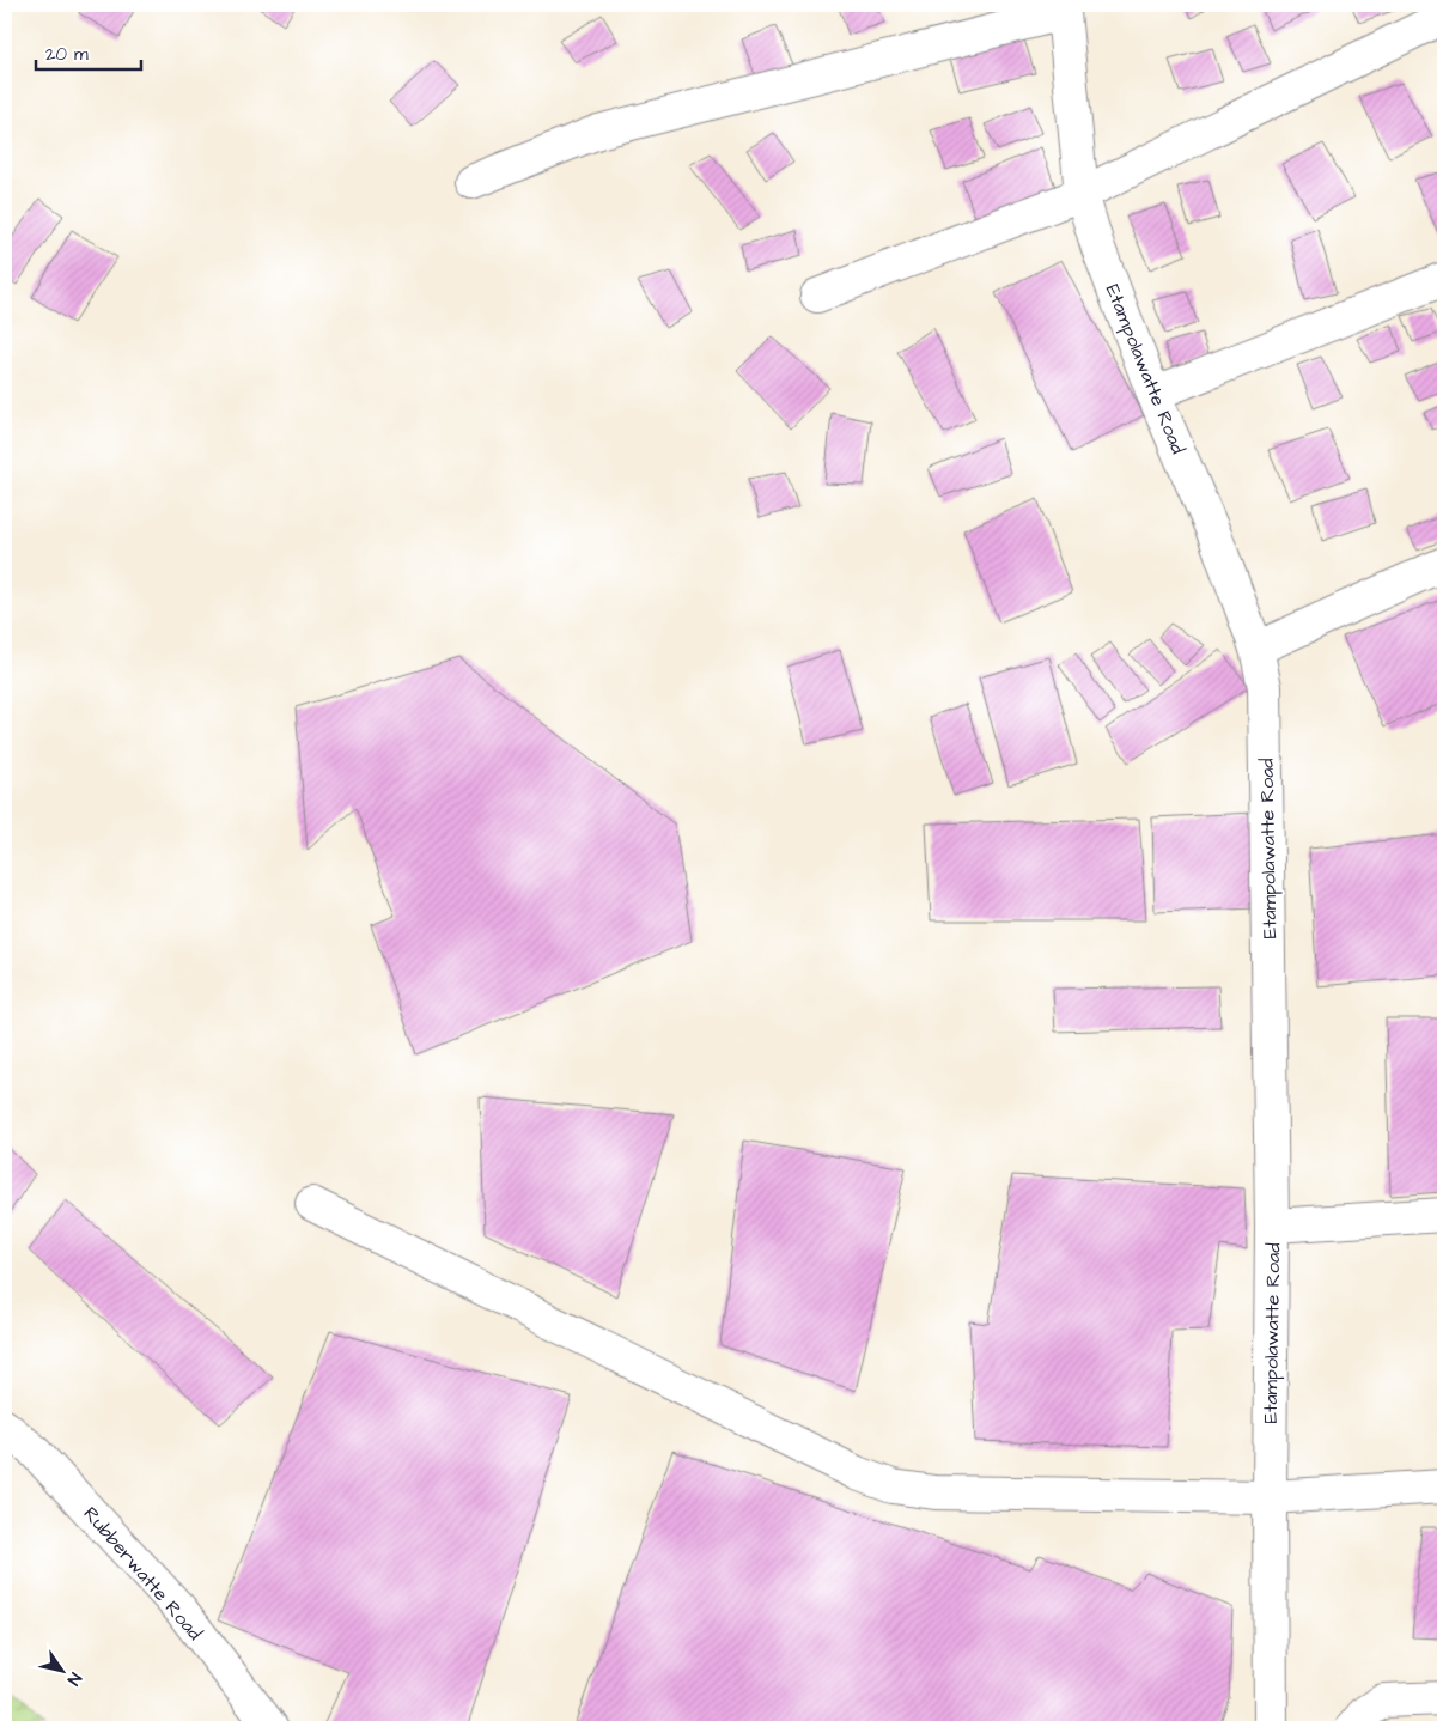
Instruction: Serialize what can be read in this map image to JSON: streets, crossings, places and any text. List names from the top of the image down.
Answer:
{
  "streets": {
    "street": ["Etampolawatte Road", "Rubberwatte Road"]
  },
  "scale_bar": "20 m",
  "north": "bottom right"
}
